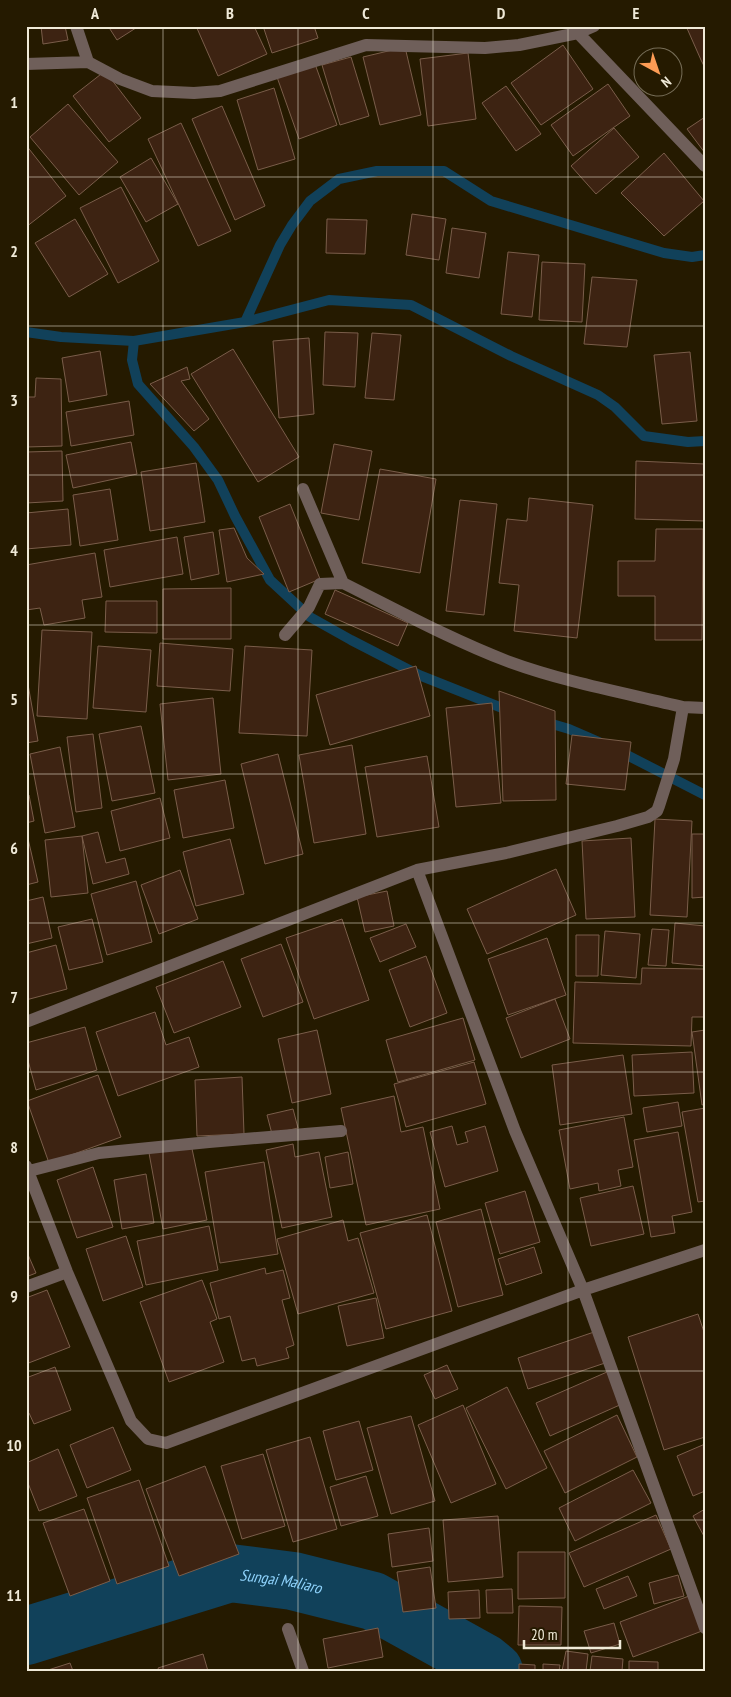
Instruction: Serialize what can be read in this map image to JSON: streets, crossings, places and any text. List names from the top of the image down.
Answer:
{
  "water": ["Sungai Maliaro"],
  "scale_bar": "20 m",
  "north": "bottom right",
  "grid": {
    "columns": [
      "A",
      "B",
      "C",
      "D",
      "E"
    ],
    "rows": [
      "1",
      "2",
      "3",
      "4",
      "5",
      "6",
      "7",
      "8",
      "9",
      "10",
      "11"
    ]
  }
}
